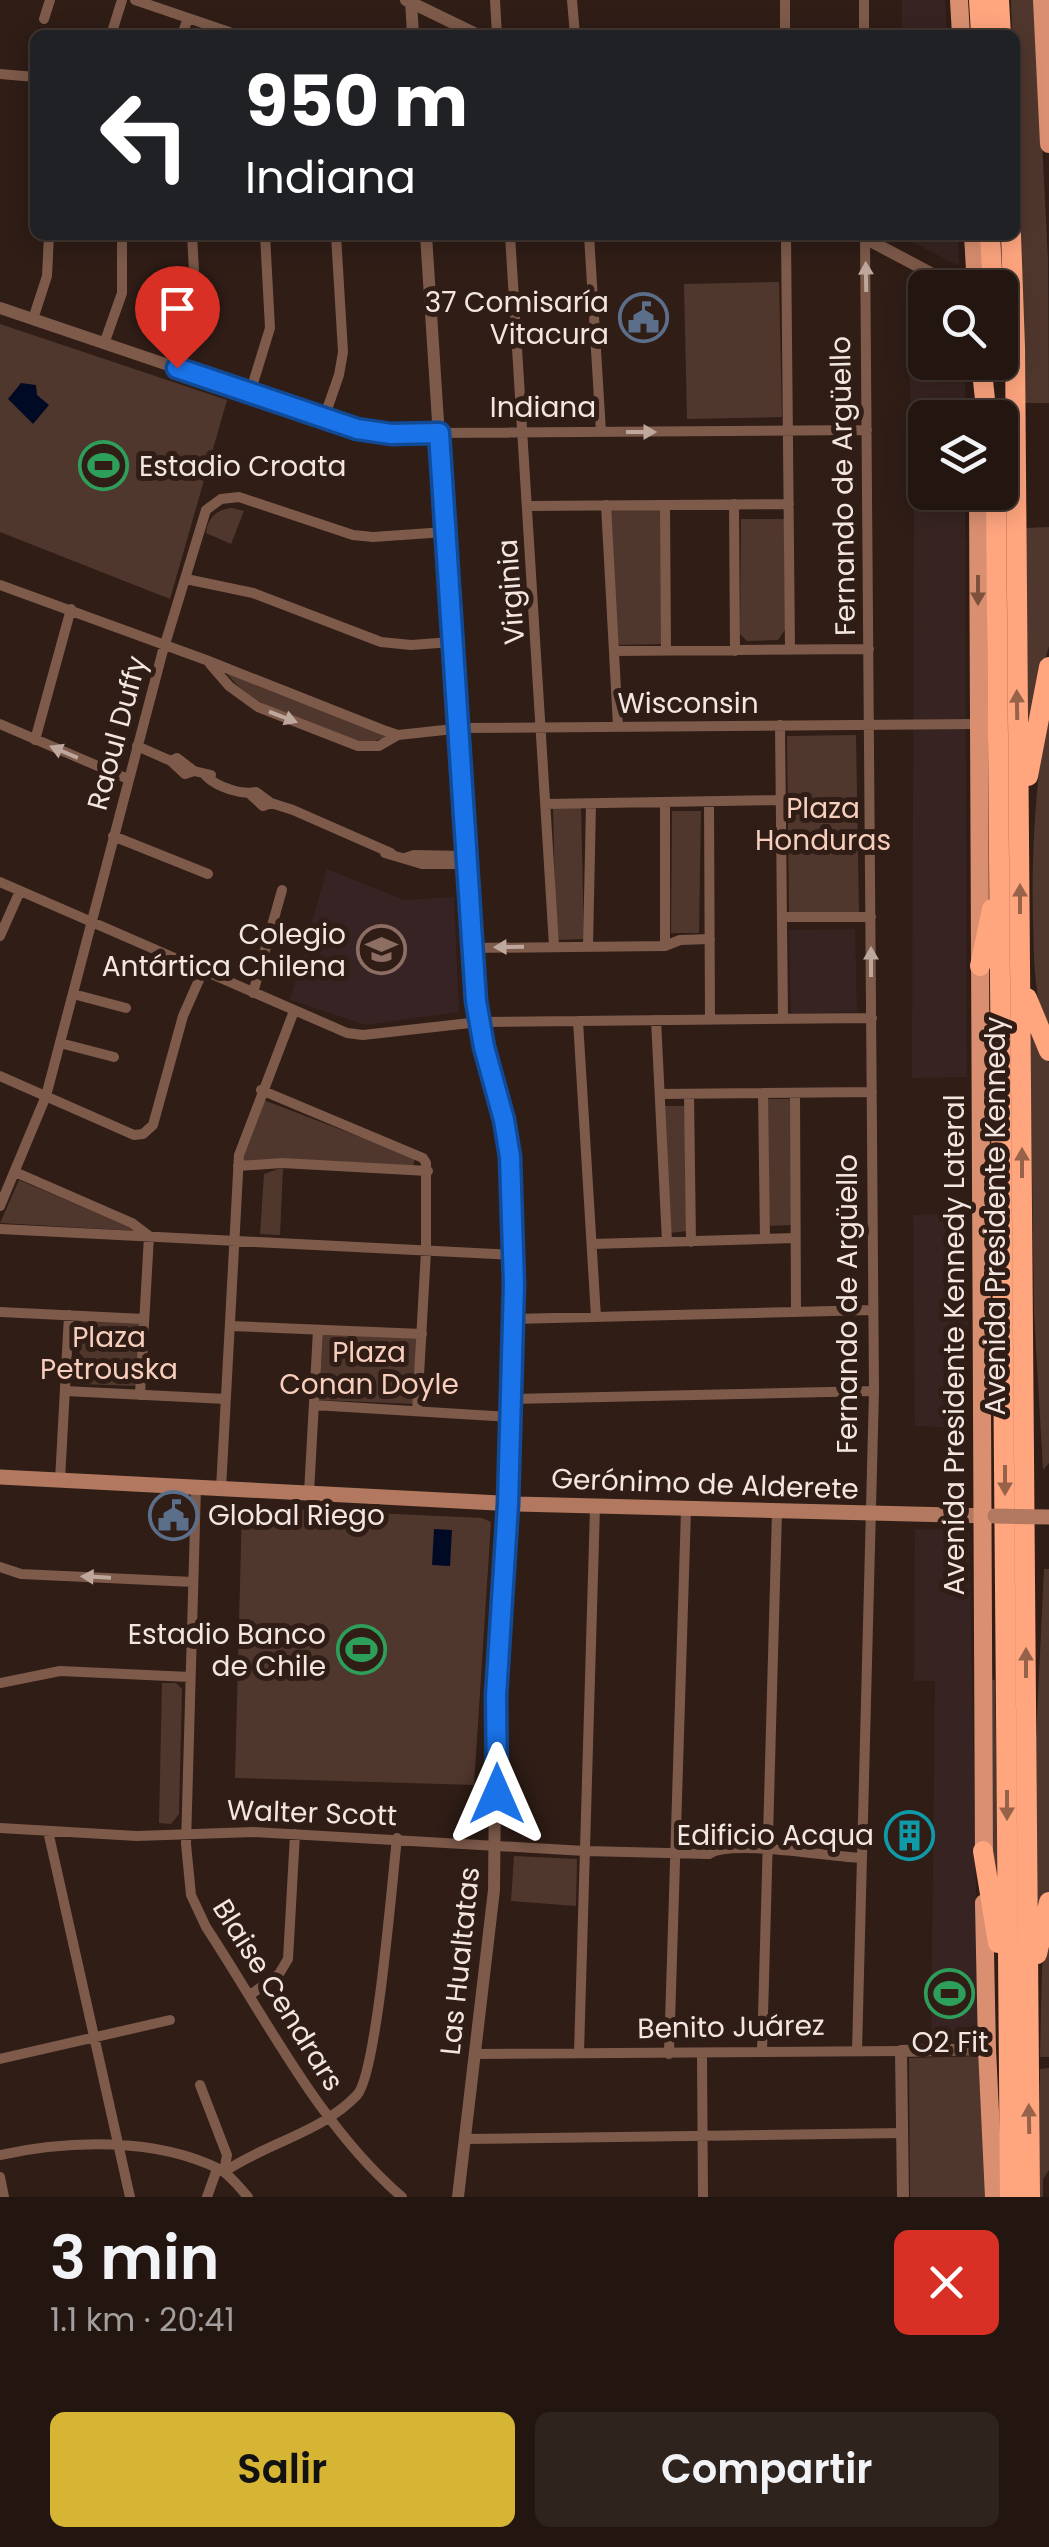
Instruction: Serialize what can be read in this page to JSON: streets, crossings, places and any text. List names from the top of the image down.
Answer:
{
  "streets": {
    "highway": ["Avenida Presidente Kennedy"],
    "main road": ["Avenida Presidente Kennedy Lateral", "Gerónimo de Alderete"],
    "street": [
      "Indiana",
      "Fernando de Argüello",
      "Virginia",
      "Wisconsin",
      "Raoul Duffy",
      "Walter Scott",
      "Las Hualtatas",
      "Blaise Cendrars",
      "Benito Juárez"
    ]
  },
  "crossings": [
    ["Indiana", "Fernando de Argüello"],
    ["Indiana", "Virginia"],
    ["Indiana", "Las Hualtatas"],
    ["Fernando de Argüello", "Wisconsin"],
    ["Fernando de Argüello", "Gerónimo de Alderete"],
    ["Fernando de Argüello", "Walter Scott"],
    ["Fernando de Argüello", "Benito Juárez"],
    ["Virginia", "Wisconsin"],
    ["Wisconsin", "Raoul Duffy"],
    ["Wisconsin", "Avenida Presidente Kennedy Lateral"],
    ["Wisconsin", "Las Hualtatas"],
    ["Raoul Duffy", "Las Hualtatas"],
    ["Avenida Presidente Kennedy Lateral", "Gerónimo de Alderete"],
    ["Avenida Presidente Kennedy Lateral", "Benito Juárez"],
    ["Gerónimo de Alderete", "Las Hualtatas"],
    ["Gerónimo de Alderete", "Blaise Cendrars"],
    ["Walter Scott", "Las Hualtatas"],
    ["Walter Scott", "Blaise Cendrars"],
    ["Las Hualtatas", "Benito Juárez"]
  ],
  "parks": ["Plaza Honduras", "Plaza Petrouska", "Plaza Conan Doyle"],
  "places": {
    "public building": ["37 Comisaría Vitacura", "Global Riego"],
    "sports": ["Estadio Croata", "Estadio Banco de Chile", "O2 Fit"],
    "school or university": ["Colegio Antártica Chilena"],
    "building": ["Edificio Acqua"]
  },
  "page": {
    "turn": ["950 m", "Indiana"],
    "heading": ["3 min", "1.1 km · 20:41"],
    "buttons": ["Salir", "Compartir"]
  }
}
